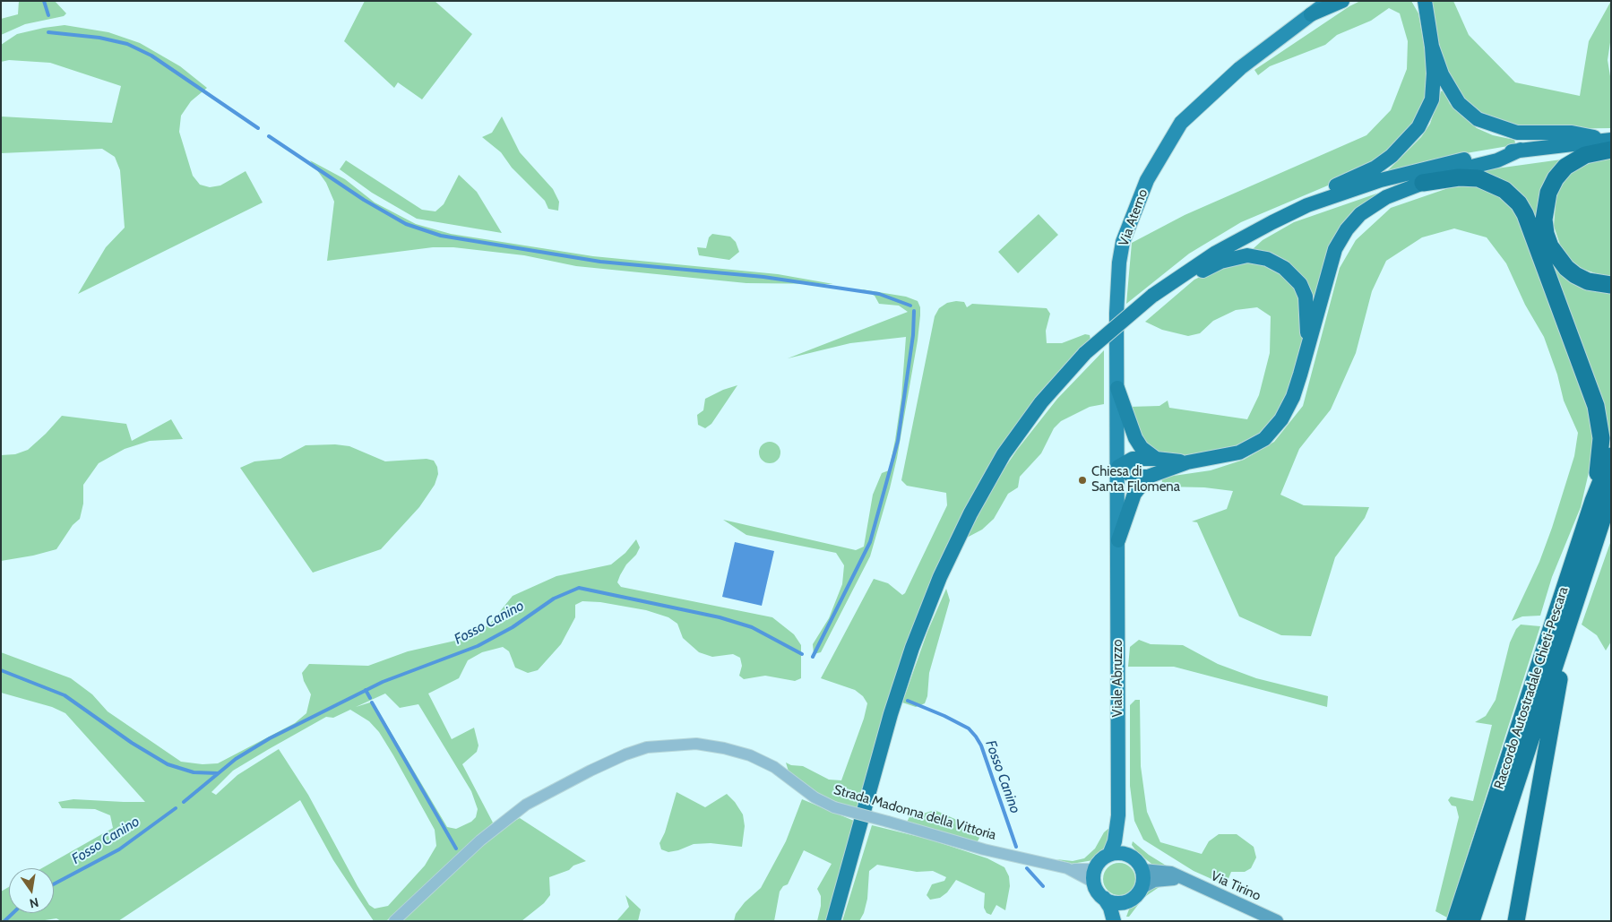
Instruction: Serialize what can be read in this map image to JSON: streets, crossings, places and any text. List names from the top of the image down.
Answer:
{
  "streets": {
    "highway": ["Raccordo Autostradale Chieti-Pescara"],
    "main road": ["Via Aterno", "Viale Abruzzo", "Via Tirino"],
    "street": ["Strada Madonna della Vittoria"]
  },
  "crossings": [
    ["Via Aterno", "Viale Abruzzo"],
    ["Viale Abruzzo", "Strada Madonna della Vittoria"],
    ["Viale Abruzzo", "Via Tirino"],
    ["Strada Madonna della Vittoria", "Via Tirino"]
  ],
  "water": ["Fosso Canino"],
  "places": ["Chiesa di Santa Filomena"],
  "north": "bottom"
}
